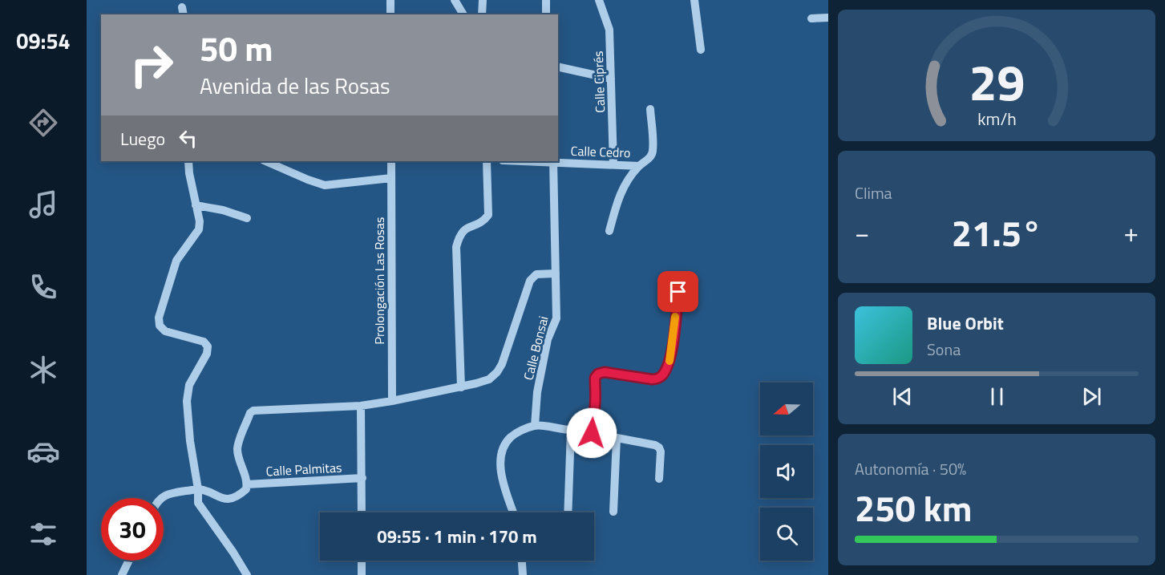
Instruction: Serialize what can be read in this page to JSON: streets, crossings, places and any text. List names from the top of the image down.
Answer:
{
  "streets": {
    "street": [
      "Calle Ciprés",
      "Calle Cedro",
      "Prolongación Las Rosas",
      "Calle Bonsai",
      "Calle Palmitas"
    ]
  },
  "crossings": [
    ["Calle Ciprés", "Calle Cedro"],
    ["Calle Cedro", "Calle Bonsai"]
  ],
  "north": "left",
  "page": {
    "tabs": "09:54",
    "turn": ["50 m", "Avenida de las Rosas"],
    "then": "Luego",
    "tile": [
      "Clima",
      ["Autonomía · 50%", "250 km"]
    ],
    "heat": ["−", "21.5°", "+"],
    "song": ["Blue Orbit", "Sona"],
    "limit": "30",
    "trip": "09:55 · 1 min · 170 m",
    "gauge": ["29", "km/h"]
  }
}
